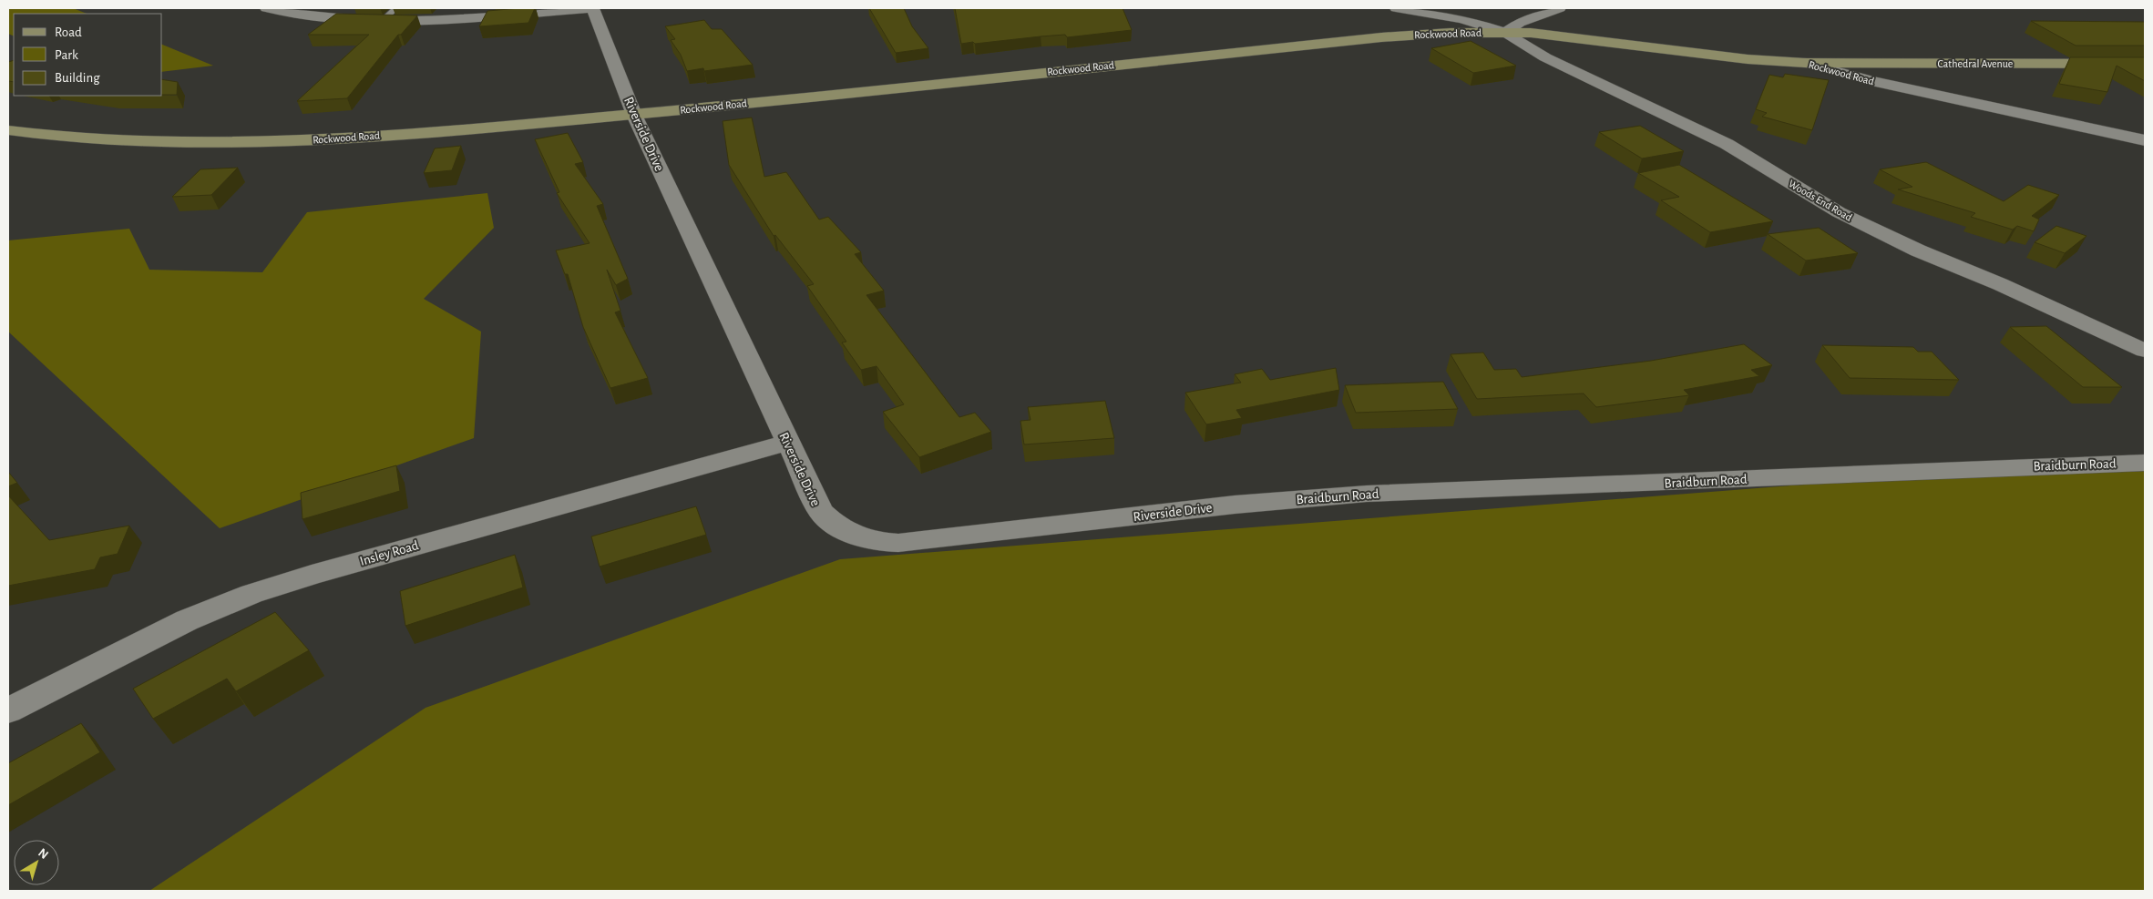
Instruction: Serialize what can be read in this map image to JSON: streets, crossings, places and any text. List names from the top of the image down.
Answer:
{
  "streets": {
    "street": [
      "Rockwood Road",
      "Cathedral Avenue",
      "Riverside Drive",
      "Woods End Road",
      "Braidburn Road",
      "Insley Road"
    ]
  },
  "crossings": [
    ["Rockwood Road", "Cathedral Avenue"],
    ["Rockwood Road", "Riverside Drive"],
    ["Rockwood Road", "Woods End Road"],
    ["Riverside Drive", "Braidburn Road"],
    ["Riverside Drive", "Insley Road"]
  ],
  "legend": ["Road", "Park", "Building"],
  "north": "top right"
}
